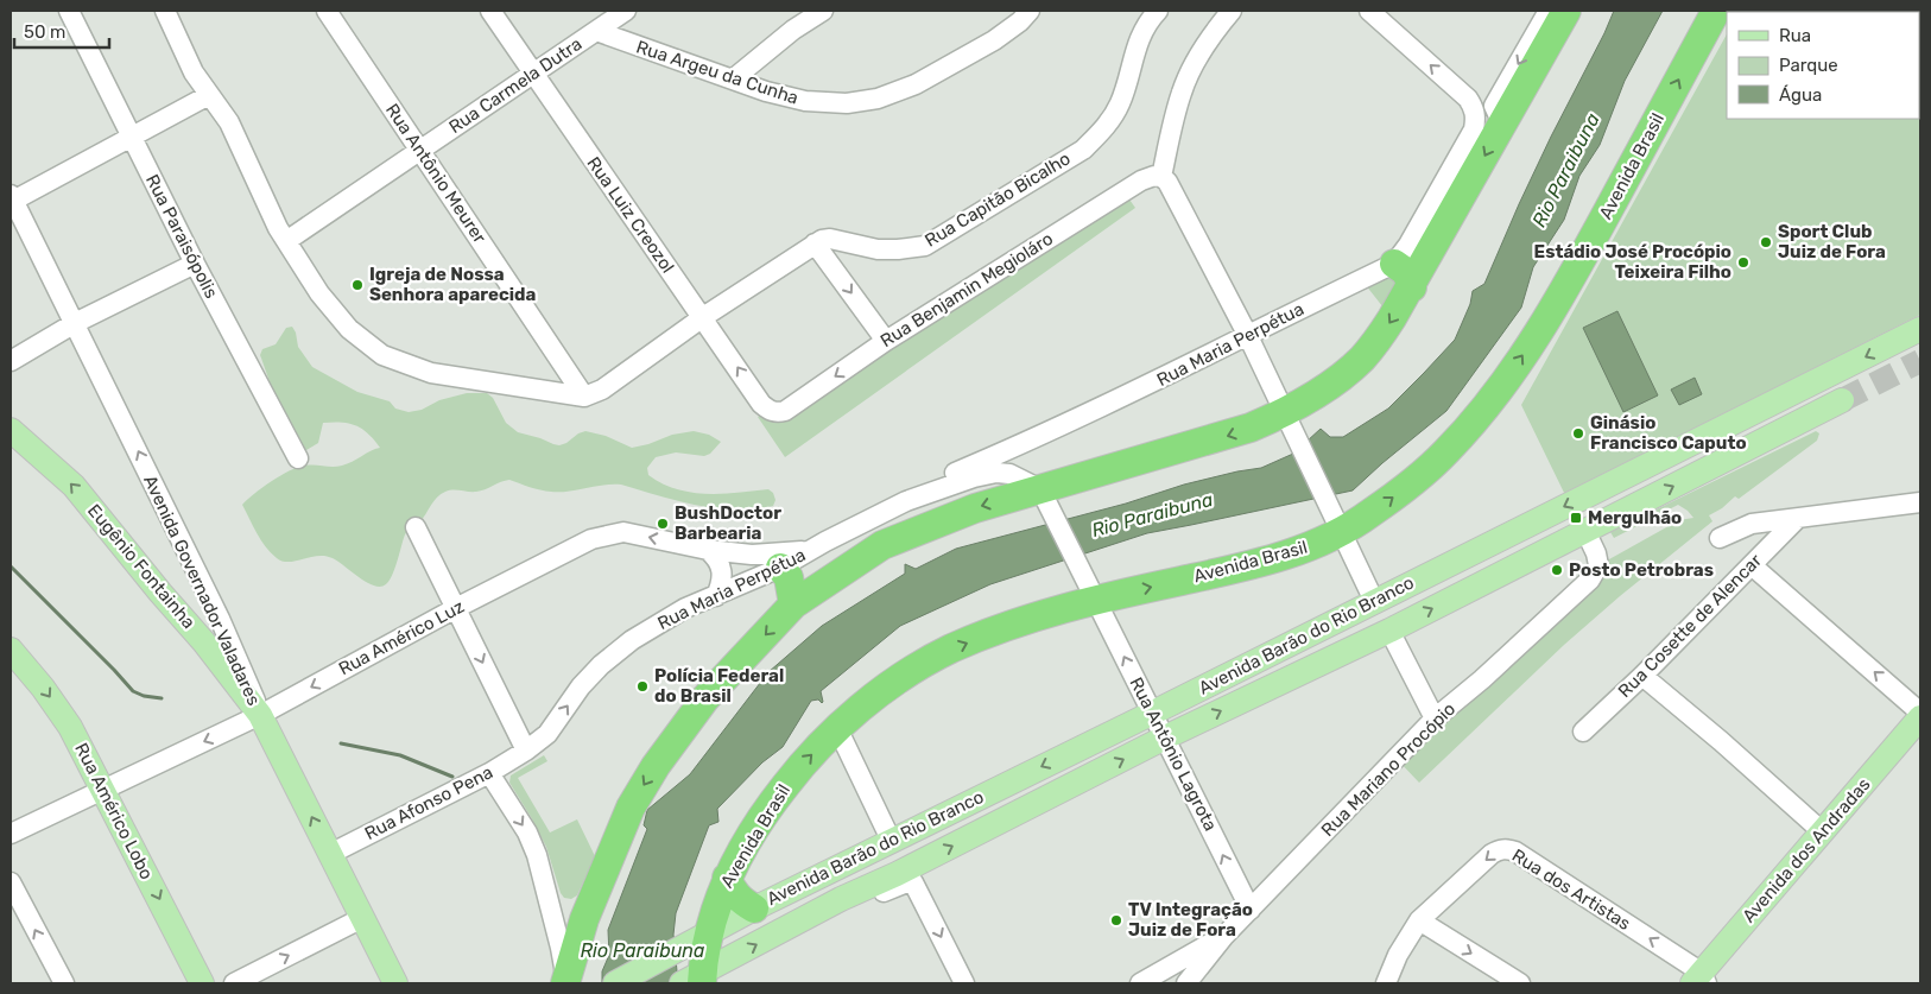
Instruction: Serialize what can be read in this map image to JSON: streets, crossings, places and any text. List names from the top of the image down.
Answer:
{
  "streets": {
    "highway": ["Avenida Brasil"],
    "main road": [
      "Eugênio Fontainha",
      "Avenida Governador Valadares",
      "Avenida Barão do Rio Branco",
      "Rua Américo Lobo",
      "Avenida dos Andradas"
    ],
    "street": [
      "Rua Argeu da Cunha",
      "Rua Carmela Dutra",
      "Rua Antônio Meurer",
      "Rua Capitão Bicalho",
      "Rua Luiz Creozol",
      "Rua Paraisópolis",
      "Rua Benjamin Megioláro",
      "Rua Maria Perpétua",
      "Rua Cosette de Alencar",
      "Rua Américo Luz",
      "Rua Antônio Lagrota",
      "Rua Mariano Procópio",
      "Rua Afonso Pena",
      "Rua dos Artistas"
    ]
  },
  "crossings": [
    ["Rua Argeu da Cunha", "Rua Carmela Dutra"],
    ["Rua Carmela Dutra", "Rua Antônio Meurer"],
    ["Rua Carmela Dutra", "Rua Luiz Creozol"],
    ["Avenida Brasil", "Avenida Barão do Rio Branco"],
    ["Avenida Brasil", "Rua Antônio Lagrota"],
    ["Rua Antônio Meurer", "Rua Capitão Bicalho"],
    ["Rua Capitão Bicalho", "Rua Luiz Creozol"],
    ["Rua Luiz Creozol", "Rua Benjamin Megioláro"],
    ["Rua Maria Perpétua", "Rua Américo Luz"],
    ["Rua Maria Perpétua", "Rua Antônio Lagrota"],
    ["Rua Maria Perpétua", "Rua Afonso Pena"],
    ["Eugênio Fontainha", "Avenida Governador Valadares"],
    ["Eugênio Fontainha", "Rua Américo Luz"],
    ["Avenida Governador Valadares", "Rua Américo Luz"],
    ["Avenida Governador Valadares", "Rua Afonso Pena"],
    ["Avenida Barão do Rio Branco", "Rua Antônio Lagrota"],
    ["Avenida Barão do Rio Branco", "Rua Mariano Procópio"],
    ["Rua Américo Luz", "Rua Américo Lobo"],
    ["Rua Antônio Lagrota", "Rua Mariano Procópio"],
    ["Avenida dos Andradas", "Rua dos Artistas"]
  ],
  "one_way": [
    "Eugênio Fontainha",
    "Avenida Governador Valadares",
    "Rua Américo Luz",
    "Rua Antônio Lagrota",
    "Rua Américo Lobo"
  ],
  "water": ["Rio Paraibuna"],
  "places": {
    "other": [
      "Sport Club Juiz de Fora",
      "Estádio José Procópio Teixeira Filho",
      "Igreja de Nossa Senhora aparecida",
      "Ginásio Francisco Caputo",
      "BushDoctor Barbearia",
      "Posto Petrobras",
      "Polícia Federal do Brasil",
      "TV Integração Juiz de Fora"
    ],
    "transit": ["Mergulhão"]
  },
  "legend": ["Rua", "Parque", "Água"],
  "scale_bar": "50 m"
}
